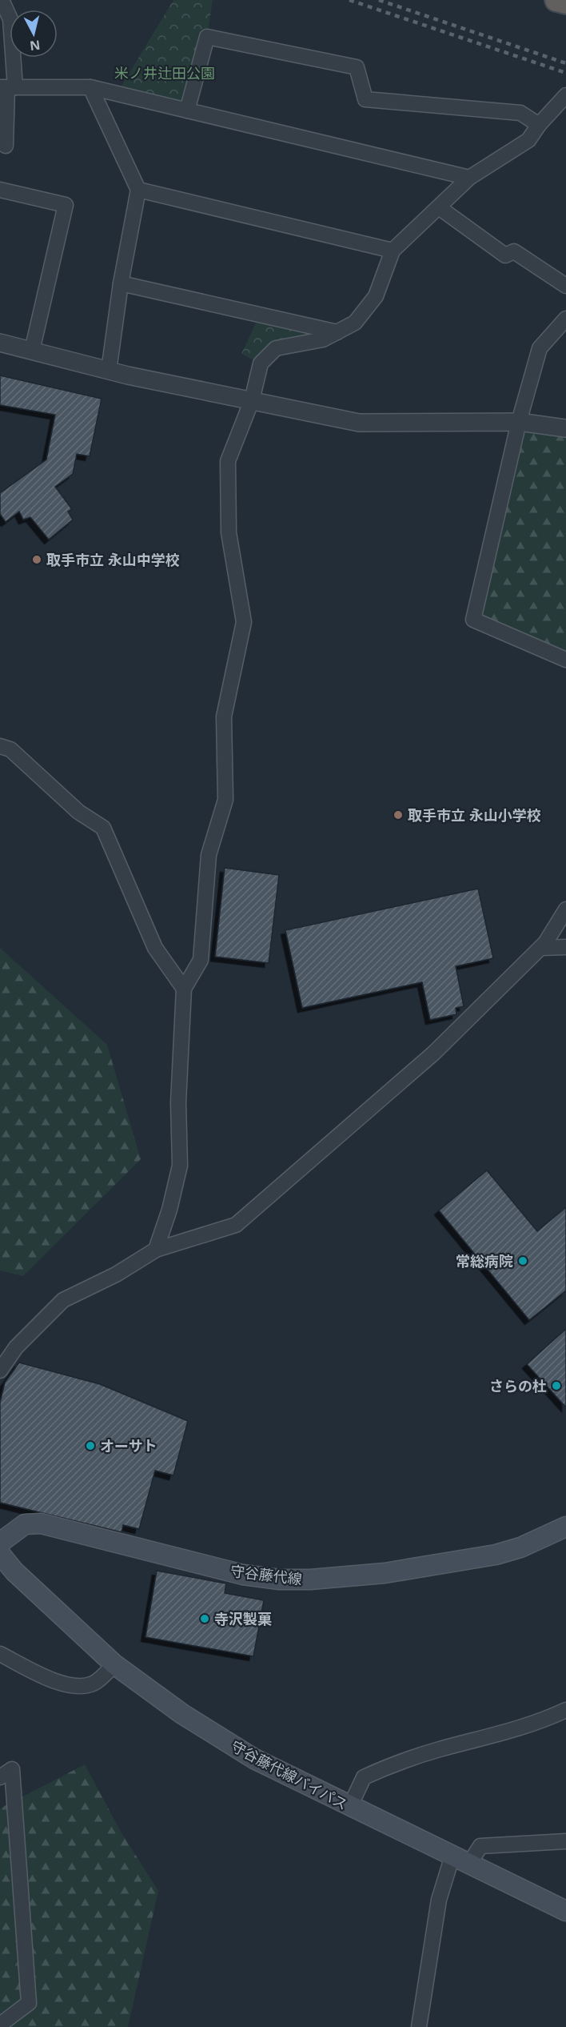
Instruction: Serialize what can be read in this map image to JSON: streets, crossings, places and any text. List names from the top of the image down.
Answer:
{
  "streets": {
    "main road": ["守谷藤代線", "守谷藤代線バイパス"]
  },
  "parks": ["米ノ井辻田公園"],
  "places": [
    "取手市立 永山中学校",
    "取手市立 永山小学校",
    "常総病院",
    "さらの杜",
    "オーサト",
    "寺沢製菓"
  ],
  "north": "bottom"
}
